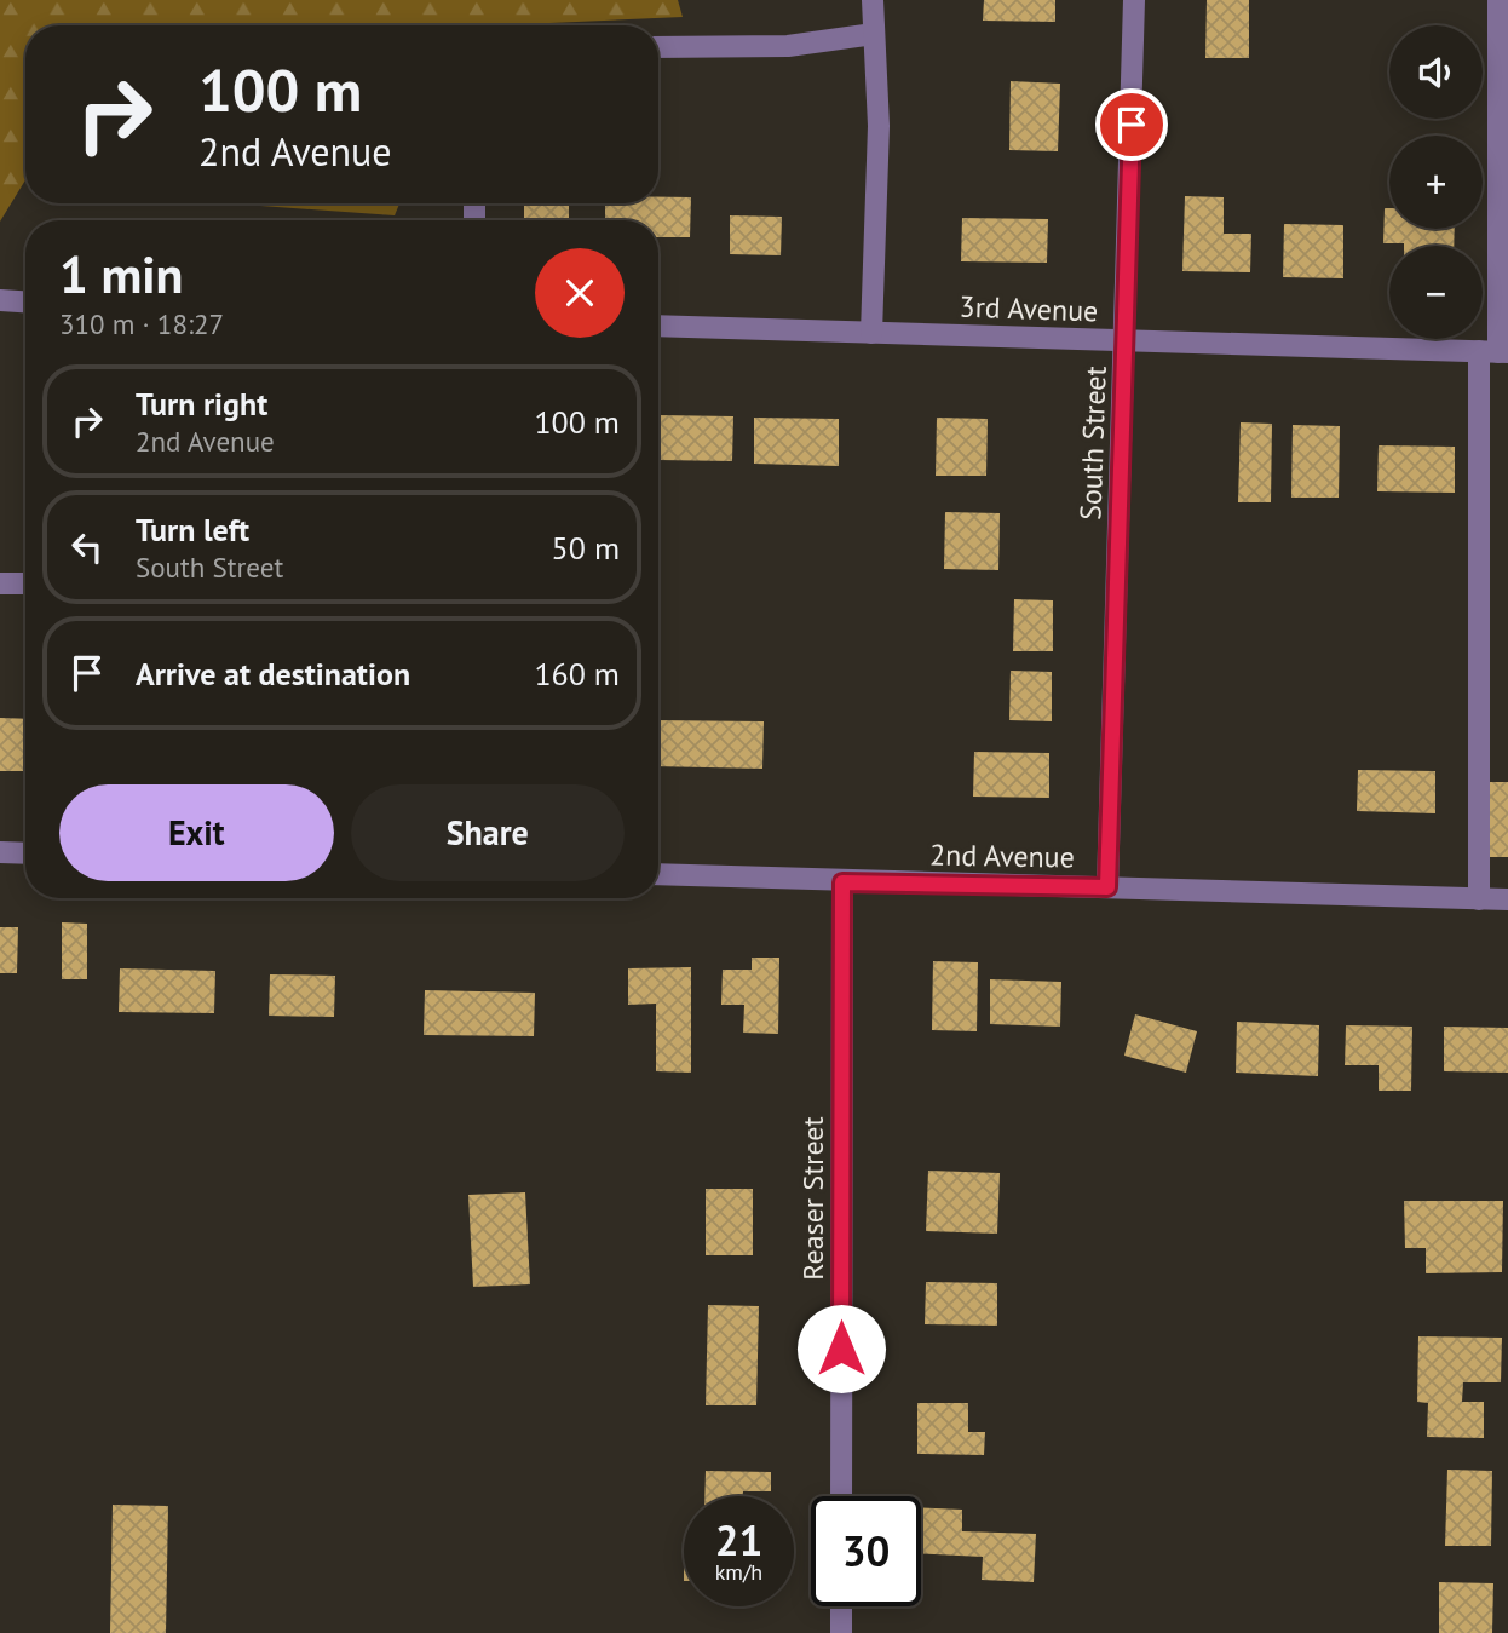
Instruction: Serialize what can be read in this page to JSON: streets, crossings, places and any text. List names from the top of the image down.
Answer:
{
  "streets": {
    "street": [
      "3rd Avenue",
      "South Street",
      "2nd Avenue",
      "Reaser Street"
    ]
  },
  "crossings": [
    ["3rd Avenue", "South Street"],
    ["South Street", "2nd Avenue"],
    ["2nd Avenue", "Reaser Street"]
  ],
  "page": {
    "map_buttons": ["+", "−"],
    "turn": ["100 m", "2nd Avenue"],
    "heading": ["1 min", "310 m · 18:27"],
    "list": [
      {
        "name": "Turn right",
        "note": "2nd Avenue",
        "value": "100 m"
      },
      {
        "name": "Turn left",
        "note": "South Street",
        "value": "50 m"
      },
      {
        "name": "Arrive at destination",
        "value": "160 m"
      }
    ],
    "buttons": ["Exit", "Share"],
    "speed": "21 km/h",
    "limit": "30"
  }
}
